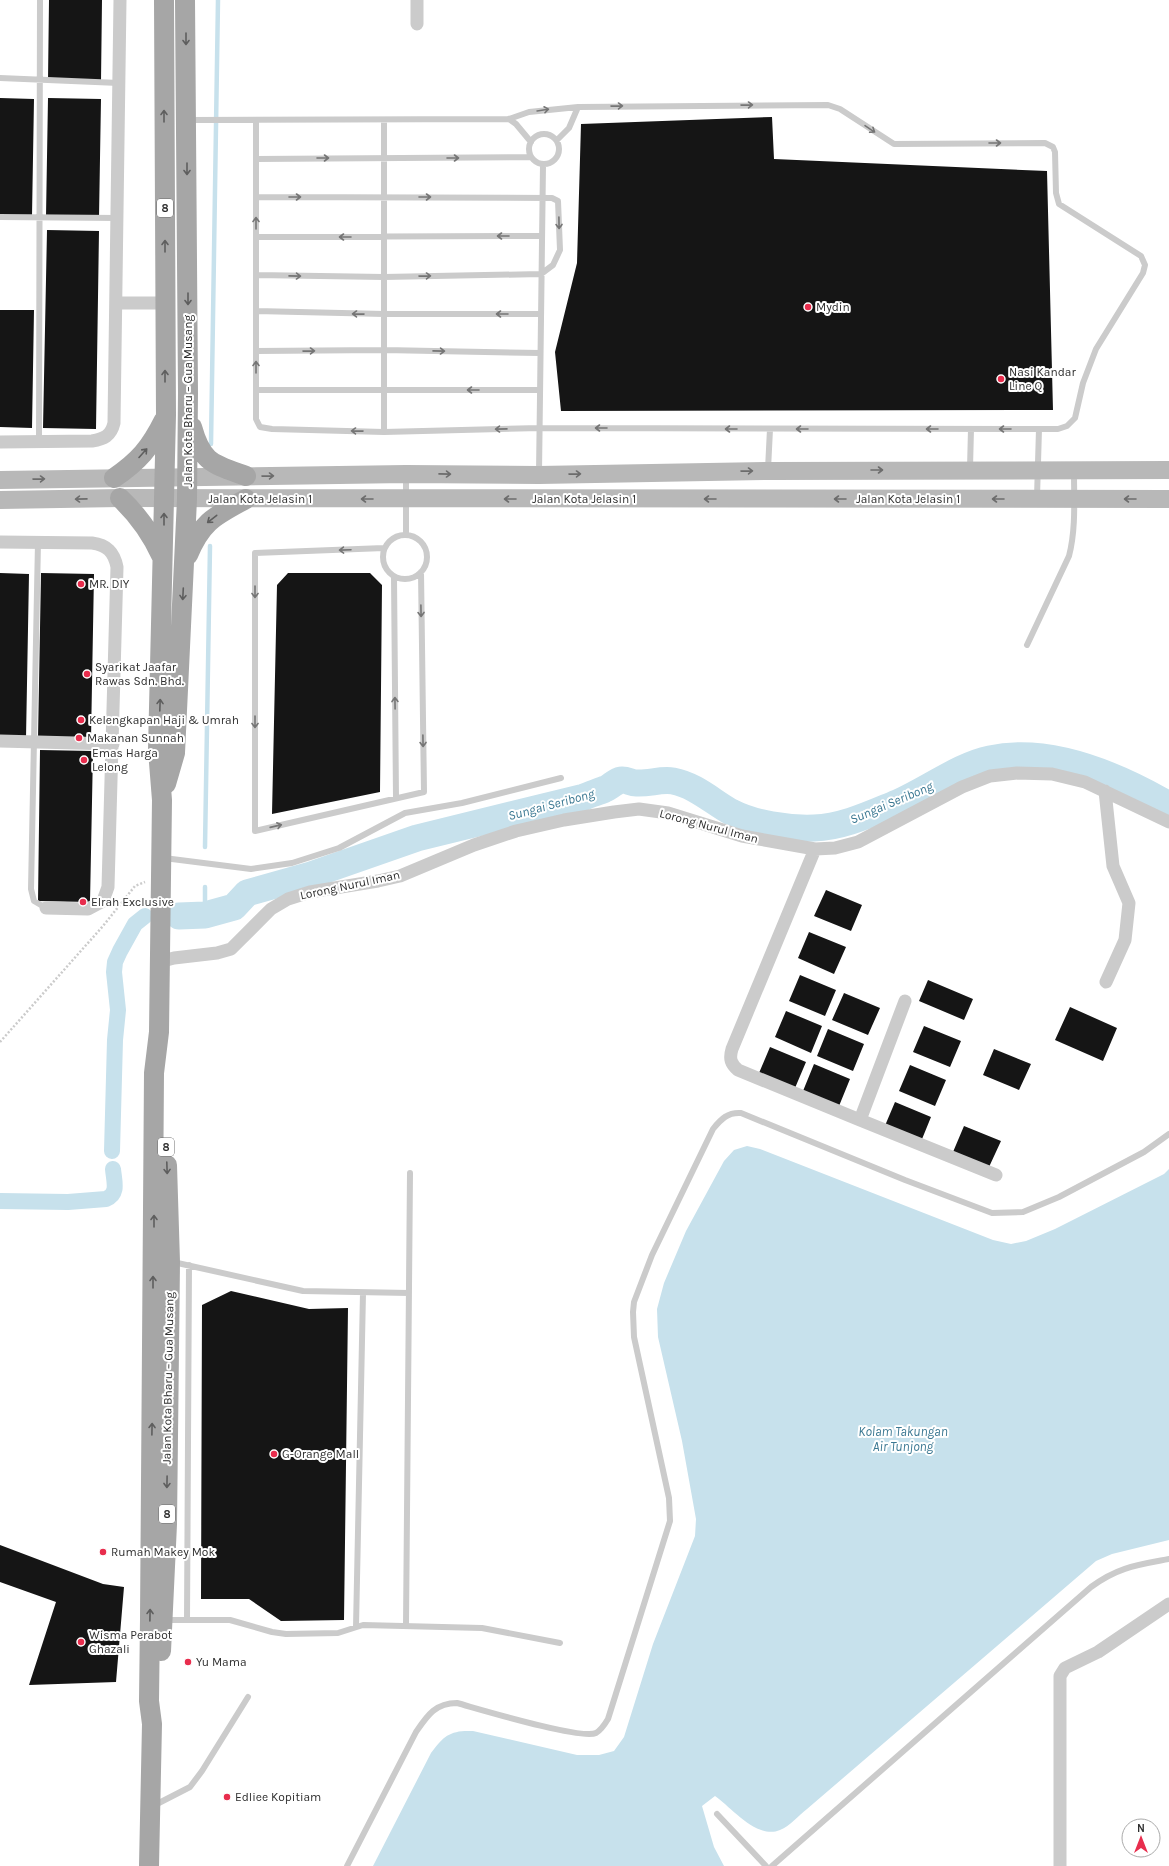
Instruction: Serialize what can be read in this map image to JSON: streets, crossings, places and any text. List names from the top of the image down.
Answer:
{
  "streets": {
    "main road": ["8", "Jalan Kota Bharu – Gua Musang"],
    "street": ["Jalan Kota Jelasin 1", "Lorong Nurul Iman"]
  },
  "crossings": [
    ["Jalan Kota Bharu – Gua Musang", "Jalan Kota Jelasin 1"],
    ["Jalan Kota Bharu – Gua Musang", "Lorong Nurul Iman"]
  ],
  "water": ["Sungai Seribong", "Kolam Takungan Air Tunjong"],
  "places": [
    "Mydin",
    "Nasi Kandar Line Q",
    "MR. DIY",
    "Syarikat Jaafar Rawas Sdn. Bhd.",
    "Kelengkapan Haji & Umrah",
    "Makanan Sunnah",
    "Emas Harga Lelong",
    "Elrah Exclusive",
    "G-Orange Mall",
    "Rumah Makey Mok",
    "Wisma Perabot Ghazali",
    "Yu Mama",
    "Edliee Kopitiam"
  ],
  "north": "top"
}
